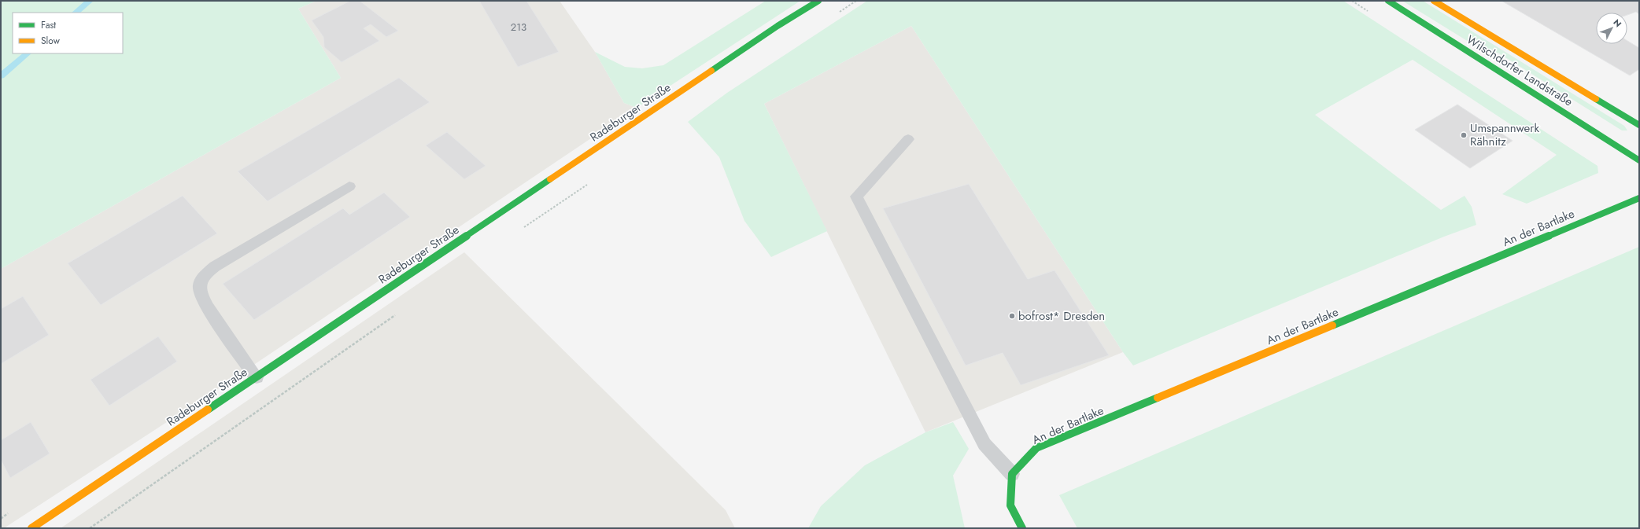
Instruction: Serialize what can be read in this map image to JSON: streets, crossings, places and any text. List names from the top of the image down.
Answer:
{
  "streets": {
    "main road": ["Wilschdorfer Landstraße", "Radeburger Straße", "An der Bartlake"]
  },
  "places": ["Umspannwerk Rähnitz", "bofrost* Dresden"],
  "house_numbers": ["213"],
  "legend": ["Fast", "Slow"],
  "north": "top right"
}
